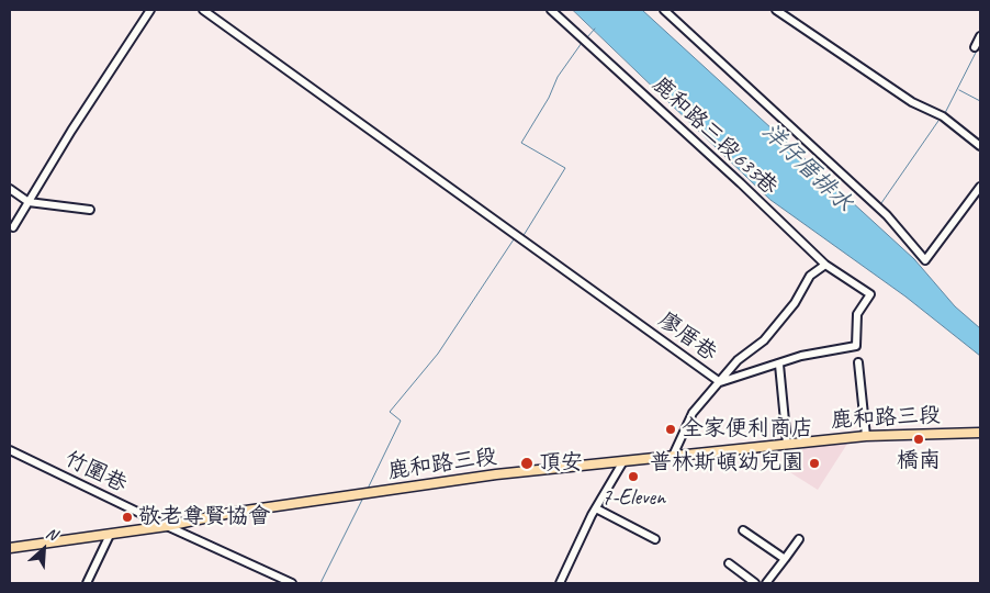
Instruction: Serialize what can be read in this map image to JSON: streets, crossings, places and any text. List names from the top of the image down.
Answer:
{
  "streets": {
    "main road": ["鹿和路三段"],
    "street": ["鹿和路三段633巷", "廖厝巷", "竹圍巷"]
  },
  "crossings": [
    ["鹿和路三段", "竹圍巷"]
  ],
  "water": ["洋仔厝排水"],
  "places": [
    "全家便利商店",
    "橋南",
    "頂安",
    "普林斯頓幼兒園",
    "7-Eleven",
    "敬老尊賢協會"
  ],
  "north": "top right"
}
